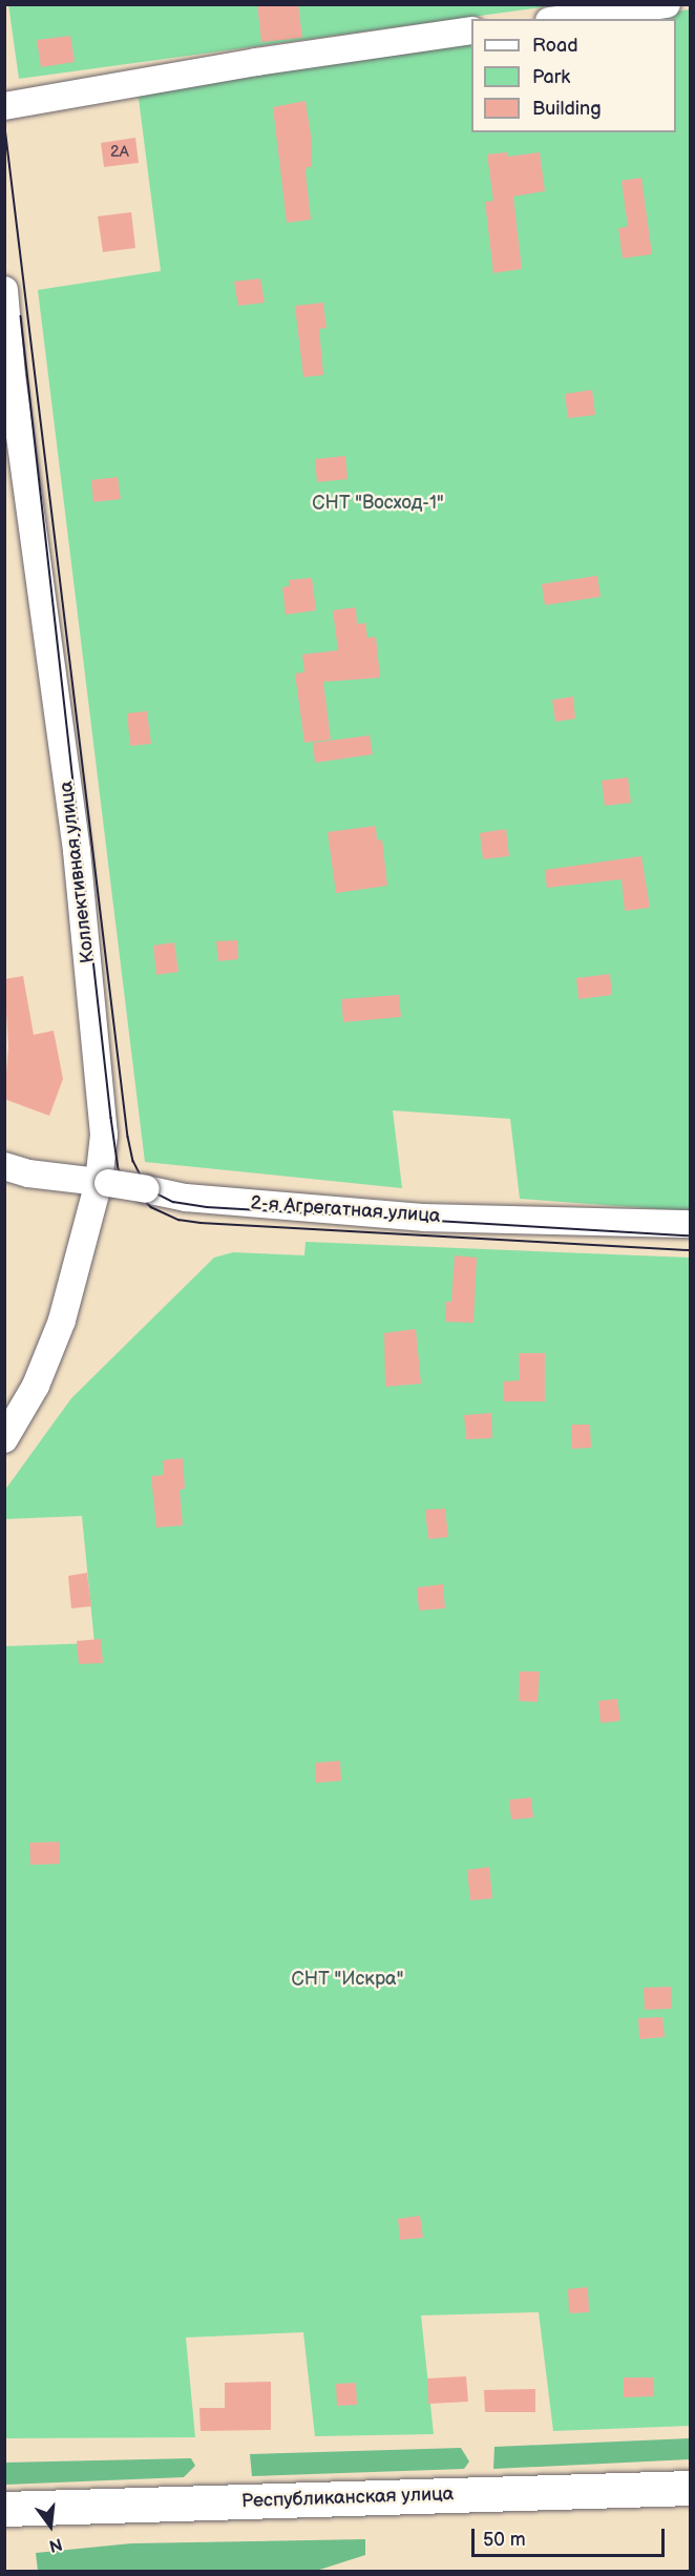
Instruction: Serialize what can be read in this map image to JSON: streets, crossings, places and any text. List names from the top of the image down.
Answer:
{
  "streets": {
    "main road": ["Республиканская улица"],
    "street": ["Коллективная улица", "2-я Агрегатная улица"]
  },
  "crossings": [
    ["Коллективная улица", "2-я Агрегатная улица"]
  ],
  "parks": ["СНТ \"Восход-1\"", "СНТ \"Искра\""],
  "house_numbers": ["2А"],
  "legend": ["Road", "Park", "Building"],
  "scale_bar": "50 m",
  "north": "bottom"
}
